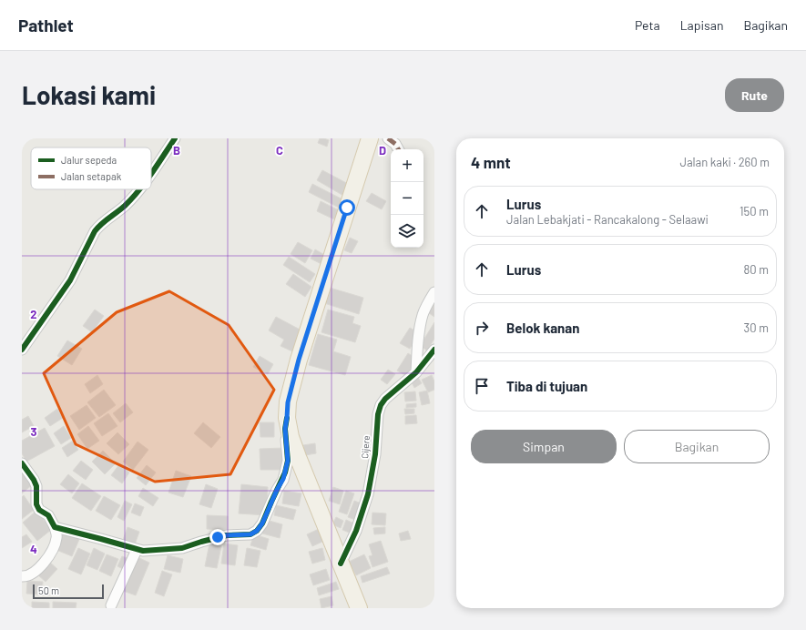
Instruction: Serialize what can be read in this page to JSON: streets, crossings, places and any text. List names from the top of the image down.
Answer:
{
  "streets": {
    "street": ["Cijere"]
  },
  "legend": ["Jalur sepeda", "Jalan setapak"],
  "scale_bar": "50 m",
  "page": {
    "header": "Pathlet",
    "nav": ["Peta", "Lapisan", "Bagikan"],
    "buttons": [
      "Rute",
      ["Simpan", "Bagikan"]
    ],
    "title": "Lokasi kami",
    "heading": ["4 mnt", "Jalan kaki · 260 m"],
    "map_buttons": ["+", "−"],
    "list": [
      ["Lurus", "Jalan Lebakjati - Rancakalong - Selaawi", "150 m"],
      ["Lurus", "80 m"],
      ["Belok kanan", "30 m"],
      "Tiba di tujuan"
    ],
    "scale": "50 m"
  },
  "grid": {
    "columns": ["B", "C", "D"],
    "rows": ["2", "3", "4"]
  }
}
